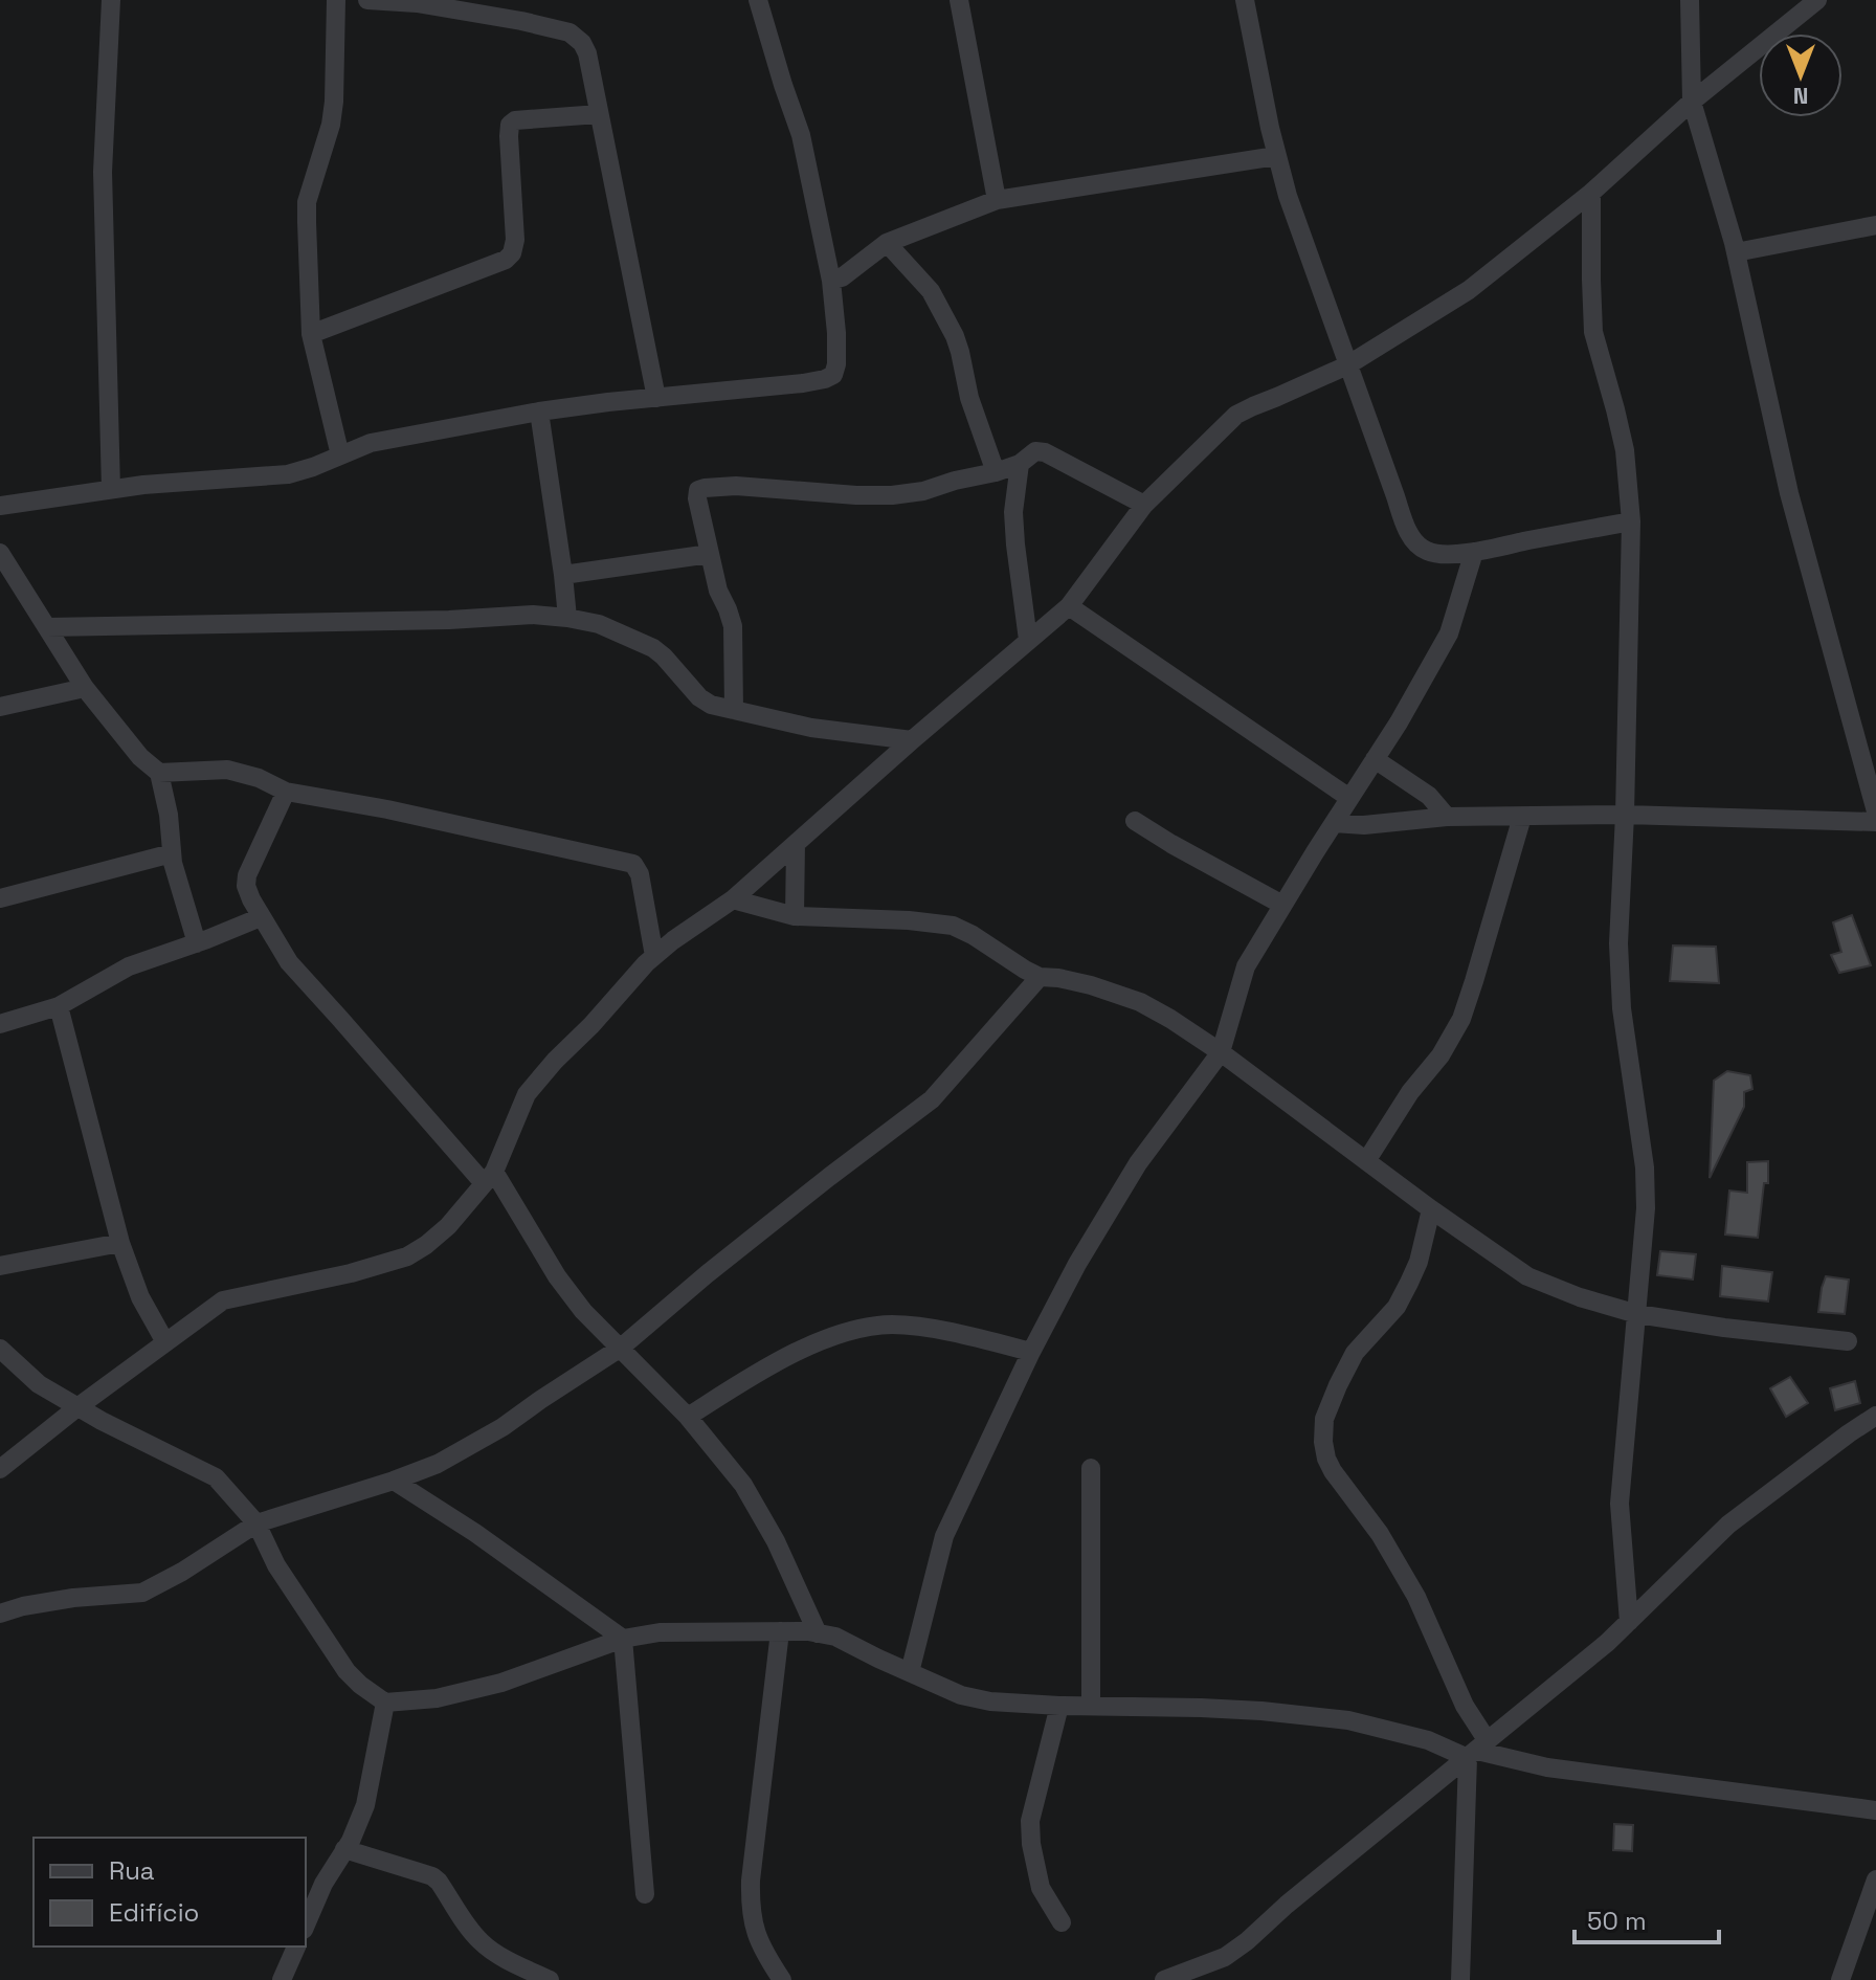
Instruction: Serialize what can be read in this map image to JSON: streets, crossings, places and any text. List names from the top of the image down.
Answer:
{
  "legend": ["Rua", "Edifício"],
  "scale_bar": "50 m",
  "north": "bottom"
}
